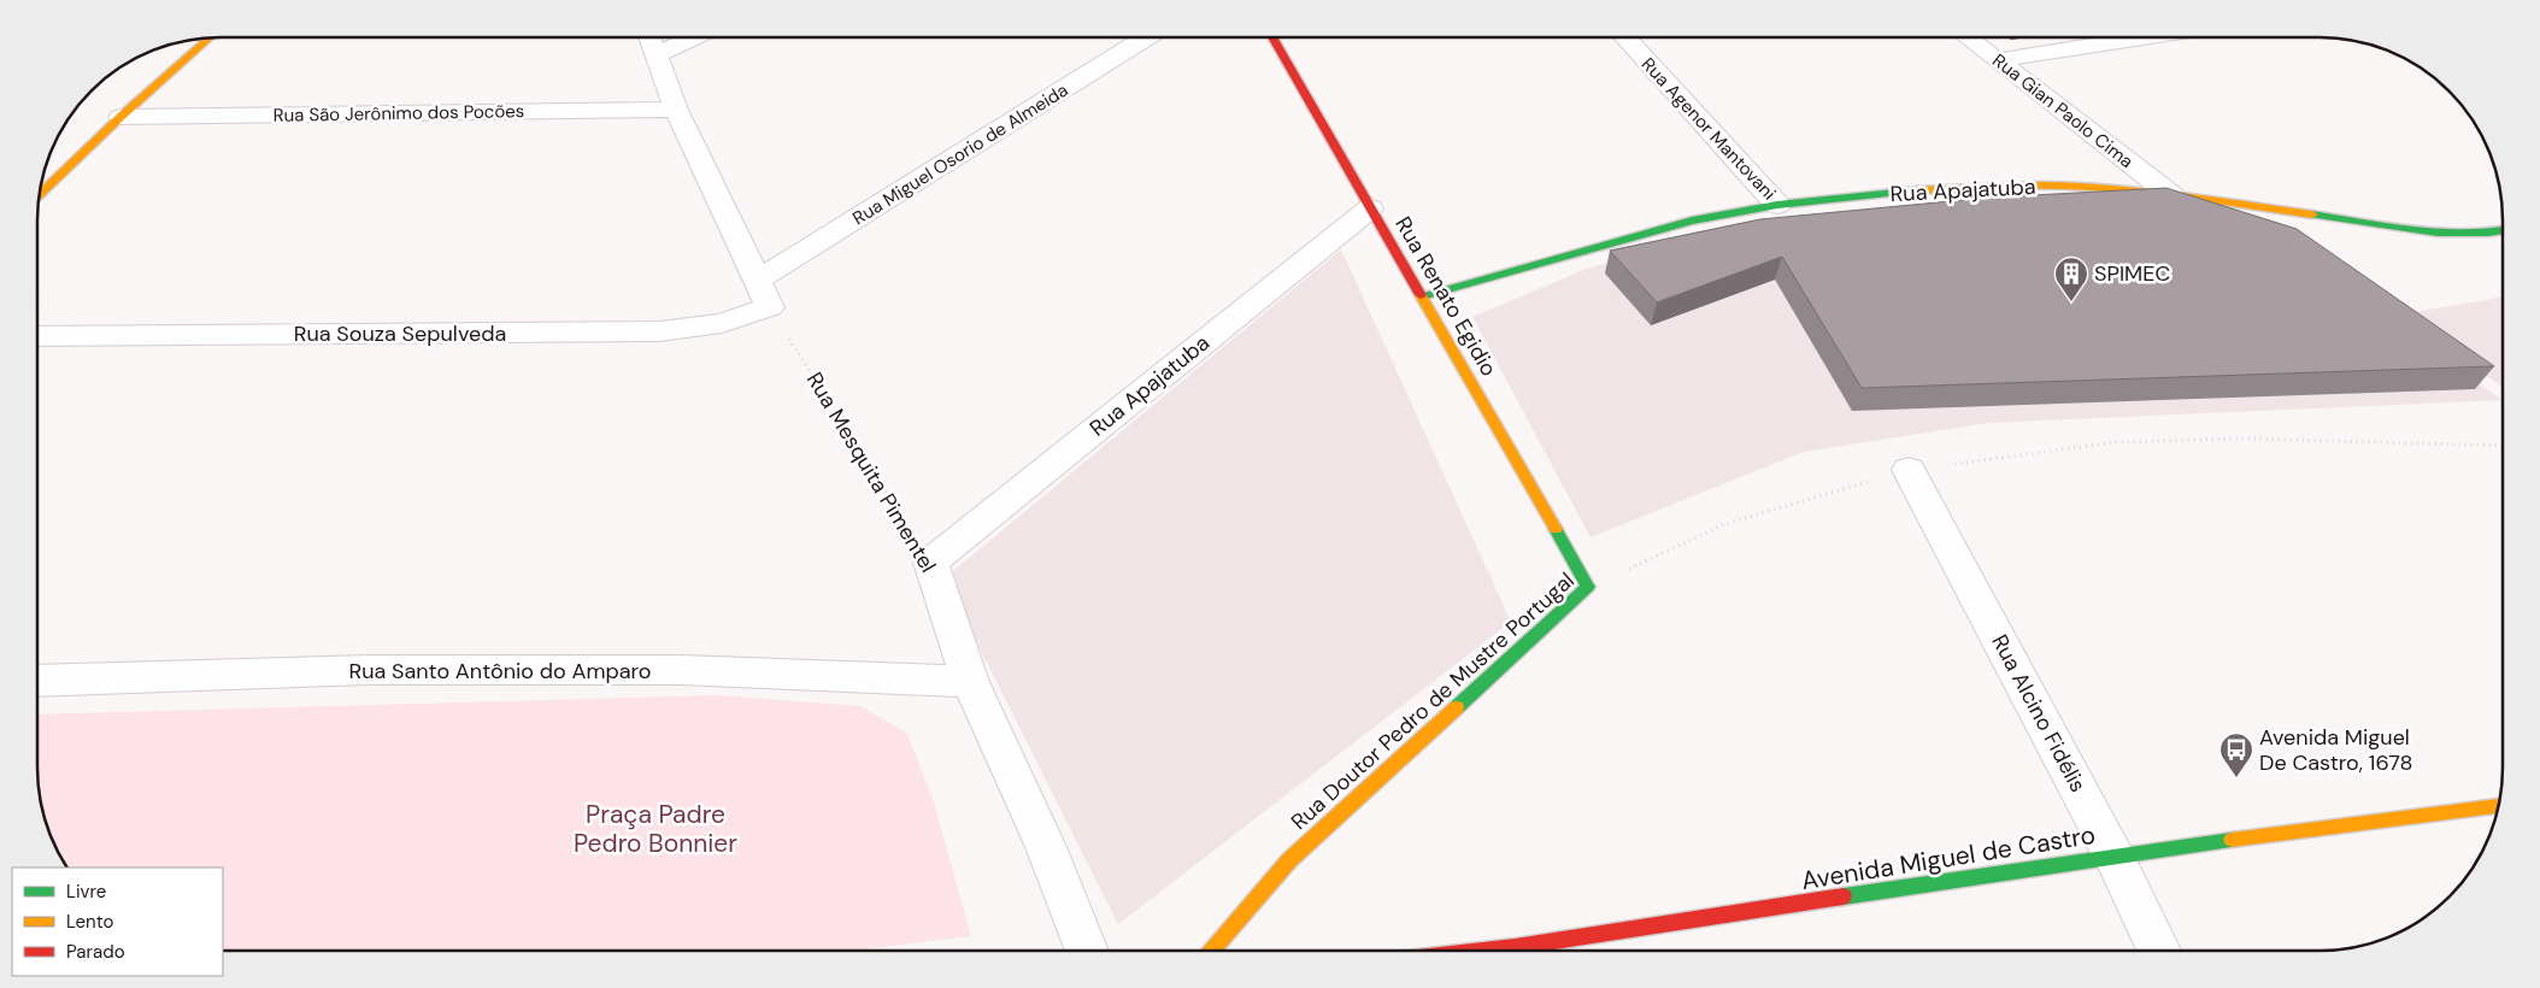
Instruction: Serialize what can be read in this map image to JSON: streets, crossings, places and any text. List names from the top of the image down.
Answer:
{
  "streets": {
    "street": [
      "Rua Gian Paolo Cima",
      "Rua São Jerônimo dos Pocões",
      "Rua Agenor Mantovani",
      "Rua Miguel Osorio de Almeida",
      "Rua Apajatuba",
      "Rua Renato Egidio",
      "Rua Souza Sepulveda",
      "Rua Mesquita Pimentel",
      "Rua Santo Antônio do Amparo",
      "Rua Doutor Pedro de Mustre Portugal",
      "Rua Alcino Fidélis",
      "Avenida Miguel de Castro"
    ]
  },
  "crossings": [
    ["Rua Gian Paolo Cima", "Rua Apajatuba"],
    ["Rua Agenor Mantovani", "Rua Apajatuba"],
    ["Rua Apajatuba", "Rua Renato Egidio"],
    ["Rua Apajatuba", "Rua Mesquita Pimentel"],
    ["Rua Renato Egidio", "Rua Doutor Pedro de Mustre Portugal"],
    ["Rua Souza Sepulveda", "Rua Mesquita Pimentel"],
    ["Rua Mesquita Pimentel", "Rua Santo Antônio do Amparo"],
    ["Rua Doutor Pedro de Mustre Portugal", "Rua Alcino Fidélis"],
    ["Rua Alcino Fidélis", "Avenida Miguel de Castro"]
  ],
  "parks": ["Praça Padre Pedro Bonnier"],
  "places": {
    "building": ["SPIMEC"],
    "bus stop": ["Avenida Miguel De Castro, 1678"]
  },
  "legend": ["Livre", "Lento", "Parado"]
}
